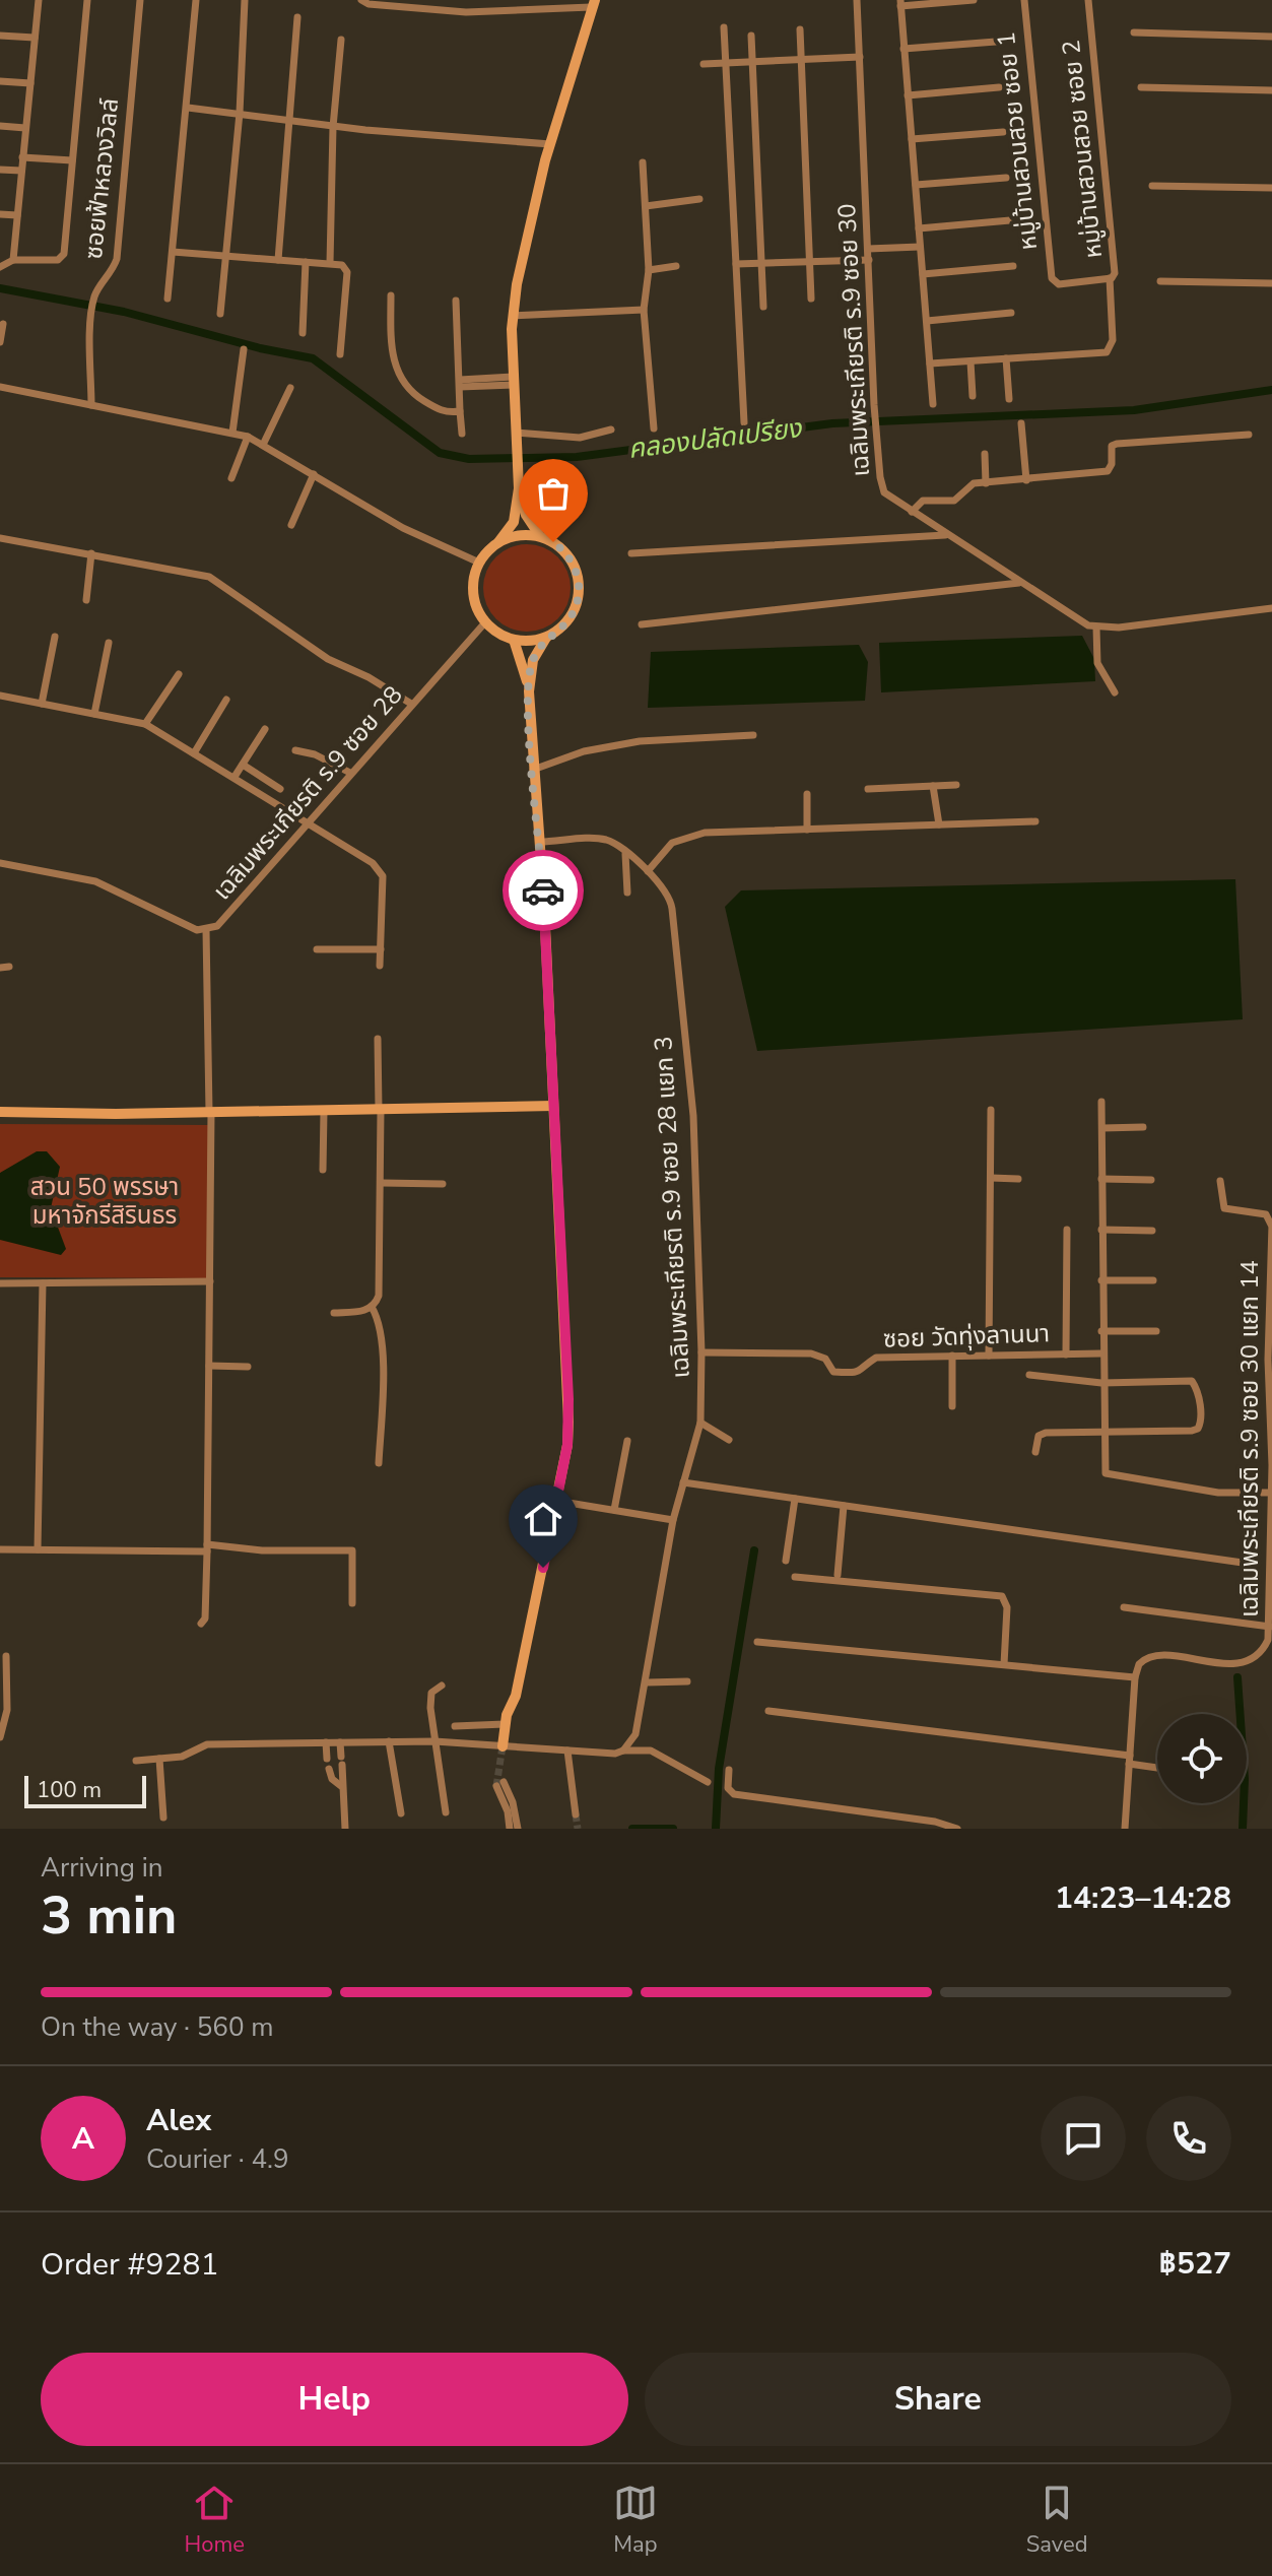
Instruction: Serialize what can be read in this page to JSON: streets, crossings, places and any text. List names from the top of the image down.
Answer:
{
  "streets": {
    "street": [
      "หมู่บ้านสวนสวย ซอย 1",
      "หมู่บ้านสวนสวย ซอย 2",
      "ซอยฟ้าหลวงวิลล์",
      "เฉลิมพระเกียรติ ร.9 ซอย 30",
      "เฉลิมพระเกียรติ ร.9 ซอย 28",
      "เฉลิมพระเกียรติ ร.9 ซอย 28 แยก 3",
      "ซอย วัดทุ่งลานนา",
      "เฉลิมพระเกียรติ ร.9 ซอย 30 แยก 14"
    ]
  },
  "crossings": [
    ["หมู่บ้านสวนสวย ซอย 1", "หมู่บ้านสวนสวย ซอย 2"],
    ["เฉลิมพระเกียรติ ร.9 ซอย 28 แยก 3", "ซอย วัดทุ่งลานนา"]
  ],
  "water": ["คลองปลัดเปรียง"],
  "parks": ["สวน 50 พรรษา มหาจักรีสิรินธร"],
  "scale_bar": "100 m",
  "page": {
    "scale": "100 m",
    "heading": ["3 min", "Arriving in", "14:23–14:28"],
    "panel": [
      "Alex",
      "Courier · 4.9",
      "Order #9281",
      "฿527"
    ],
    "bar": "On the way · 560 m",
    "round": "A",
    "buttons": ["Help", "Share"],
    "tabs": ["Home", "Map", "Saved"]
  }
}
